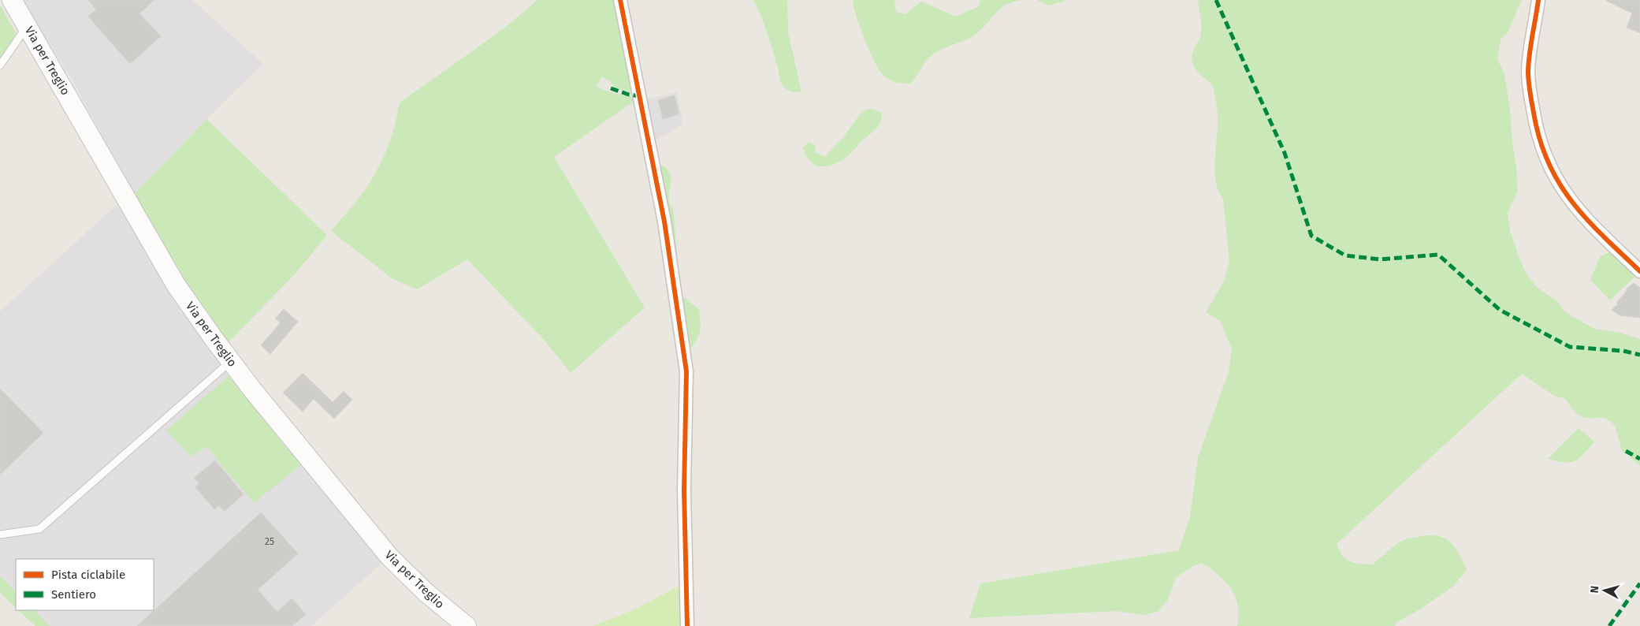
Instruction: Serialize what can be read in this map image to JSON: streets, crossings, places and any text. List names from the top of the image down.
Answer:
{
  "streets": {
    "main road": ["Via per Treglio"]
  },
  "house_numbers": ["25"],
  "legend": ["Pista ciclabile", "Sentiero"],
  "north": "left"
}
